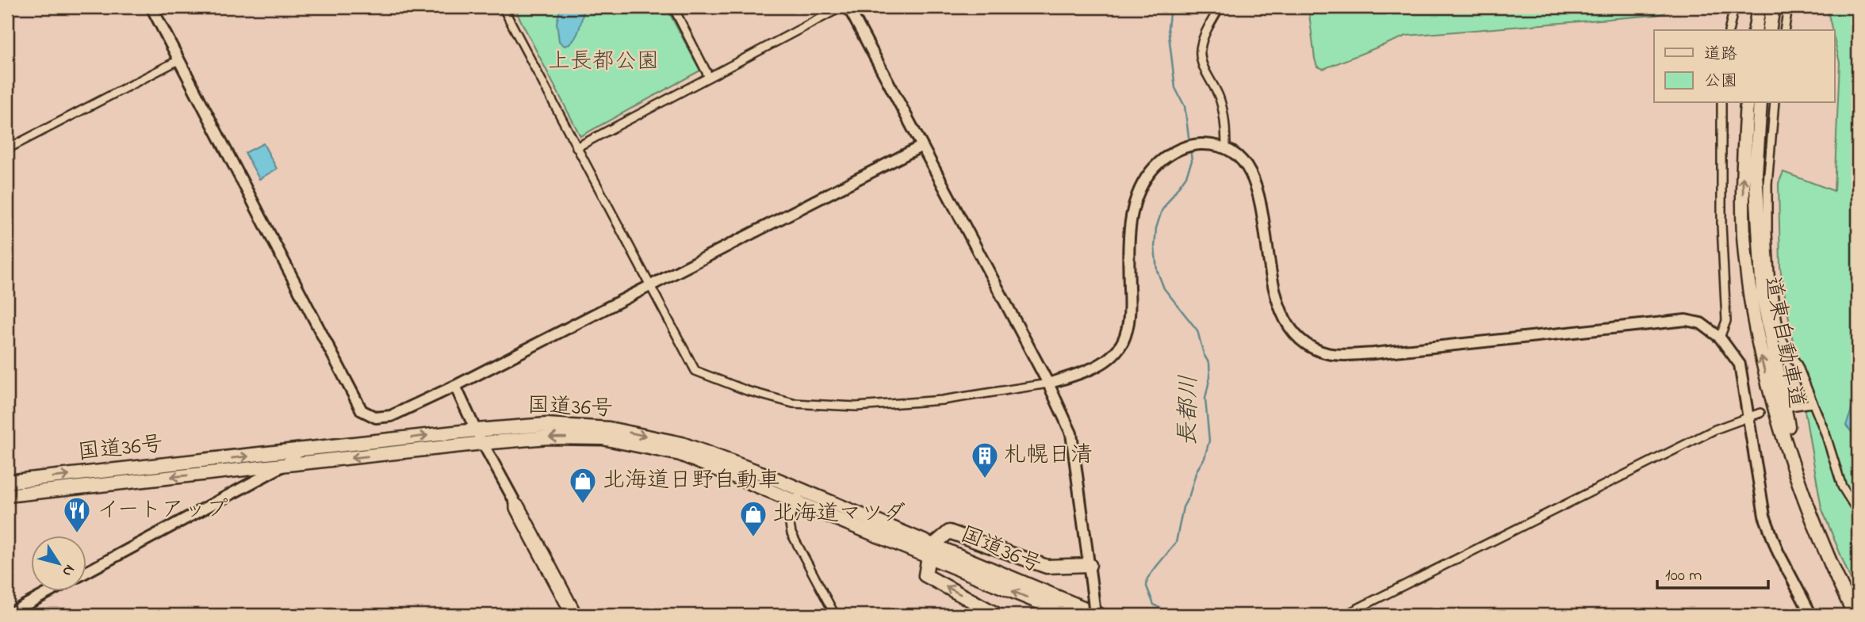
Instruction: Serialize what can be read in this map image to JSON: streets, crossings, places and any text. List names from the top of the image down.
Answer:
{
  "streets": {
    "highway": ["道東自動車道", "国道36号"]
  },
  "water": ["長都川"],
  "parks": ["上長都公園"],
  "places": {
    "building": ["札幌日清"],
    "shop": ["北海道日野自動車", "北海道マツダ"],
    "restaurant": ["イートアップ"]
  },
  "legend": ["道路", "公園"],
  "scale_bar": "100 m",
  "north": "bottom right"
}
